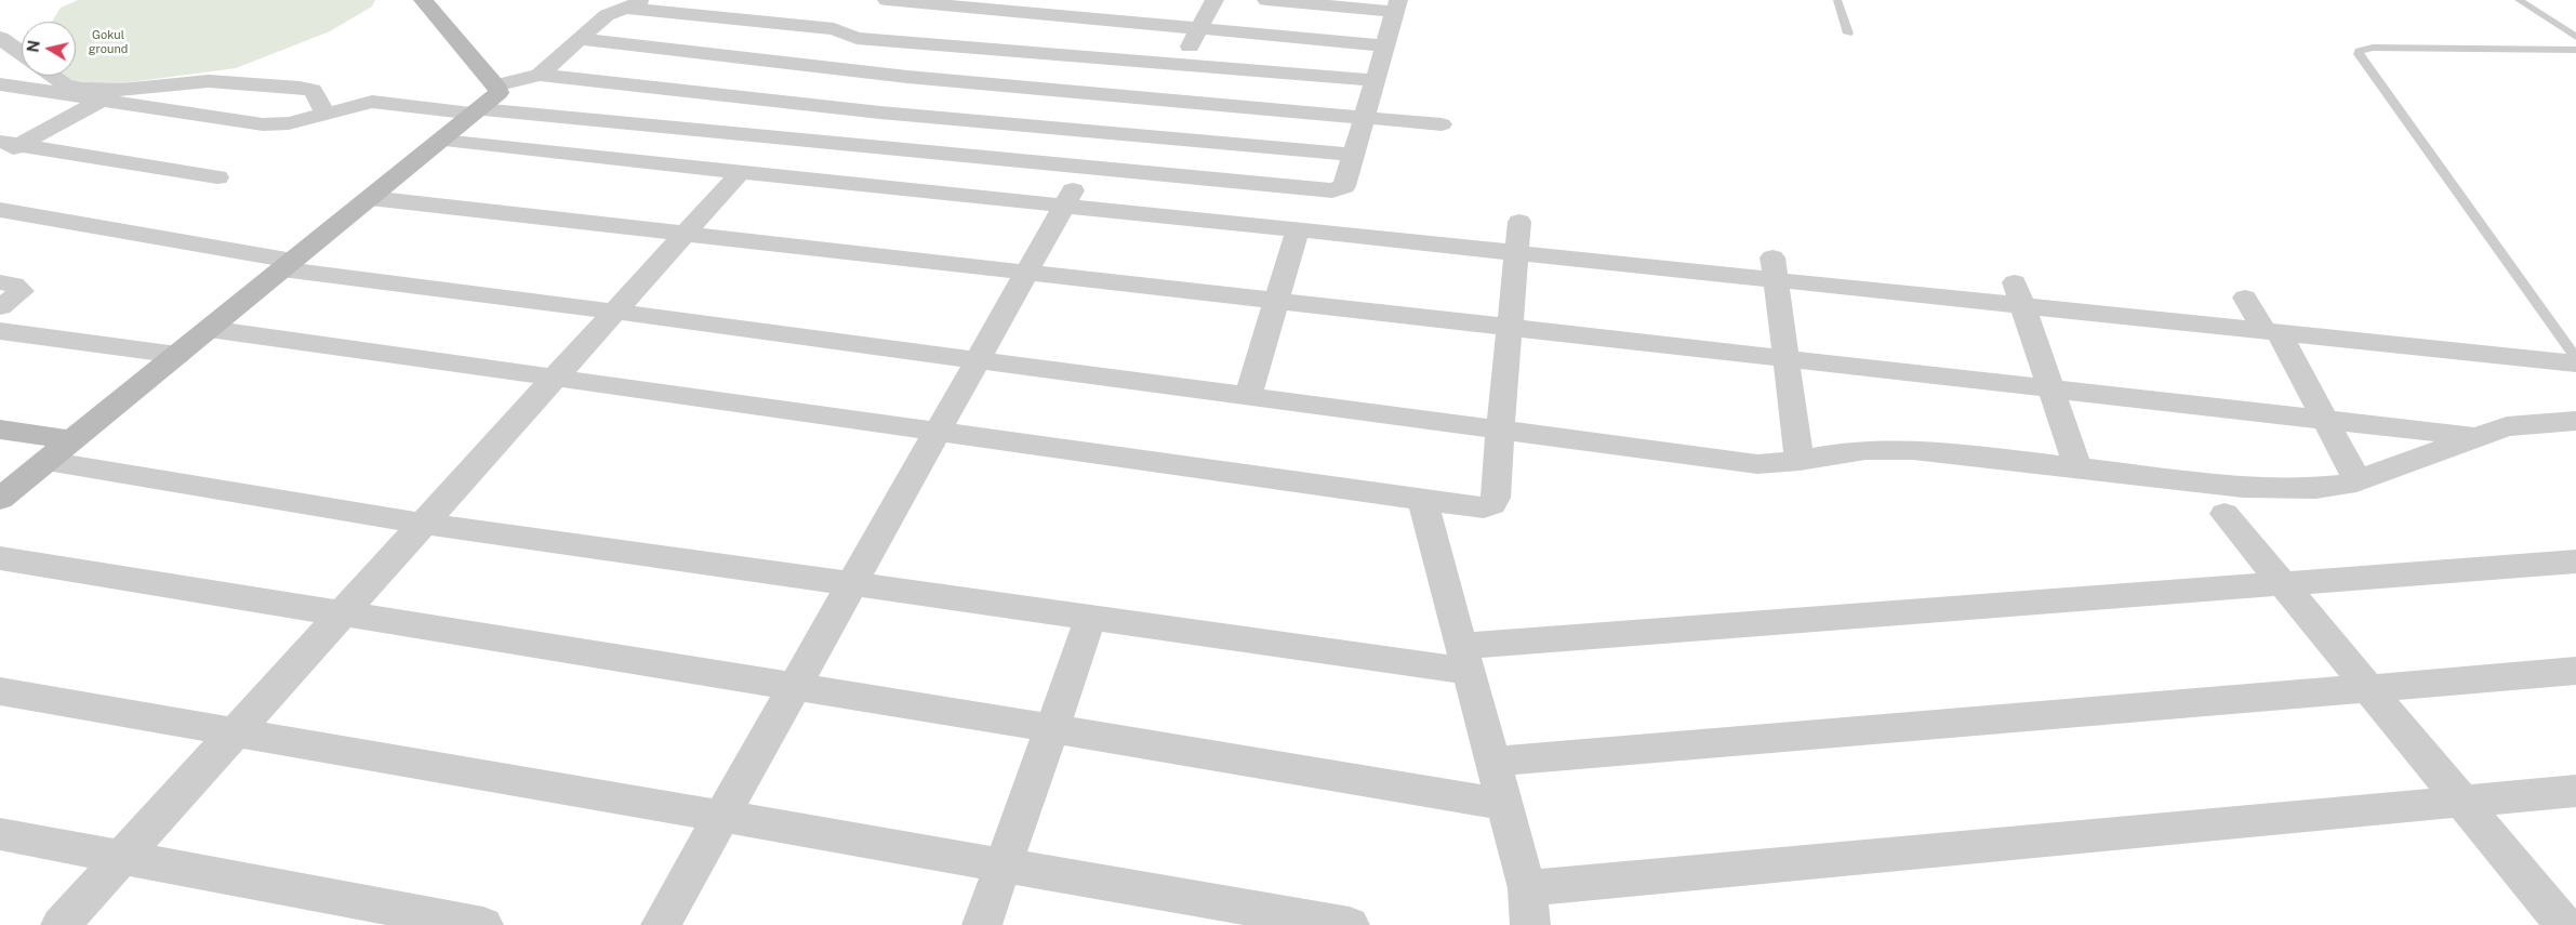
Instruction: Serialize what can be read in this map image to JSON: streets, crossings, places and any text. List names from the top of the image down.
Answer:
{
  "parks": ["Gokul ground"],
  "north": "left"
}
